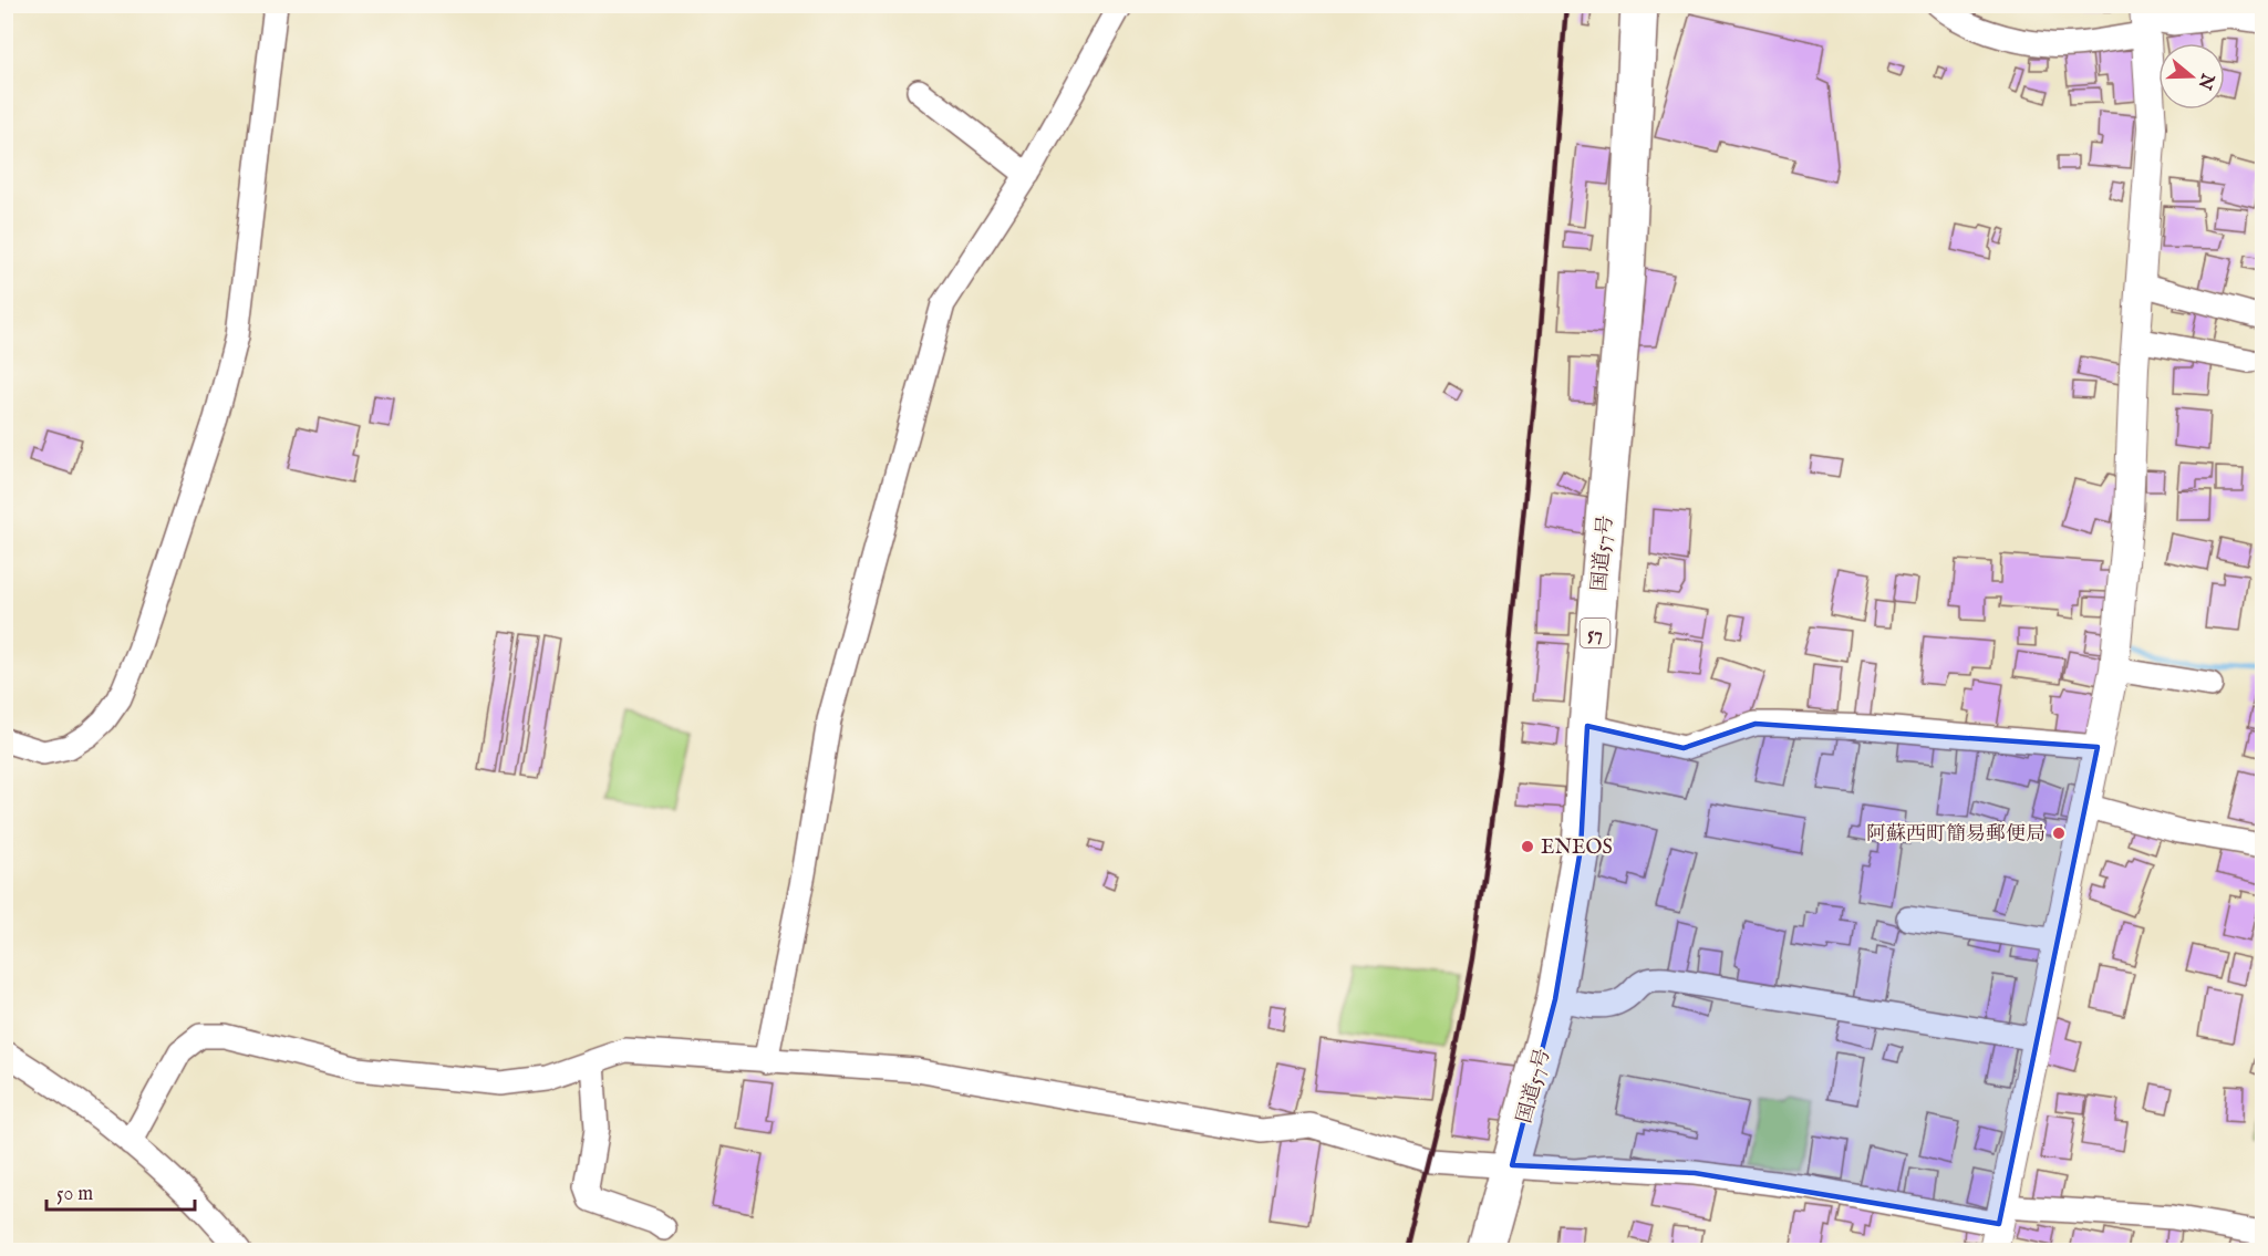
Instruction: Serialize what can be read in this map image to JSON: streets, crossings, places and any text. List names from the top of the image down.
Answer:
{
  "streets": {
    "highway": ["国道57号", "57"]
  },
  "places": ["阿蘇西町簡易郵便局", "ENEOS"],
  "scale_bar": "50 m",
  "north": "right"
}
